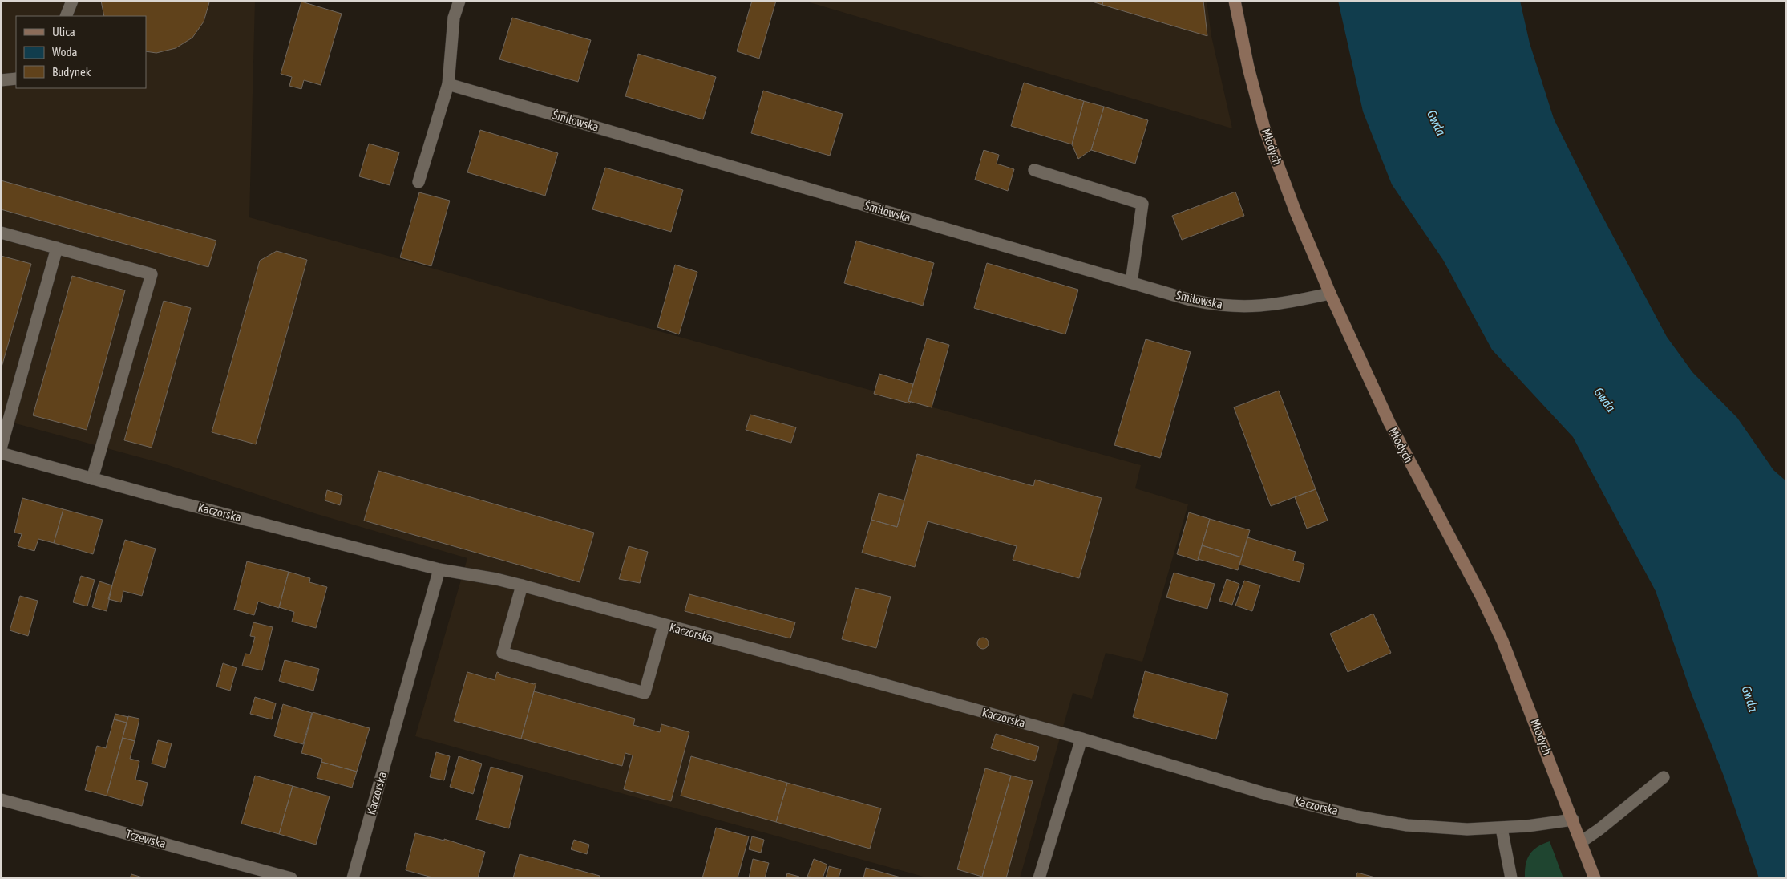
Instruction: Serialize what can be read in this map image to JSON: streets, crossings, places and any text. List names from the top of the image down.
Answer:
{
  "streets": {
    "street": [
      "Śmiłowska",
      "Młodych",
      "Kaczorska",
      "Tczewska"
    ]
  },
  "crossings": [
    ["Śmiłowska", "Młodych"],
    ["Młodych", "Kaczorska"]
  ],
  "water": ["Gwda"],
  "legend": ["Ulica", "Woda", "Budynek"]
}
